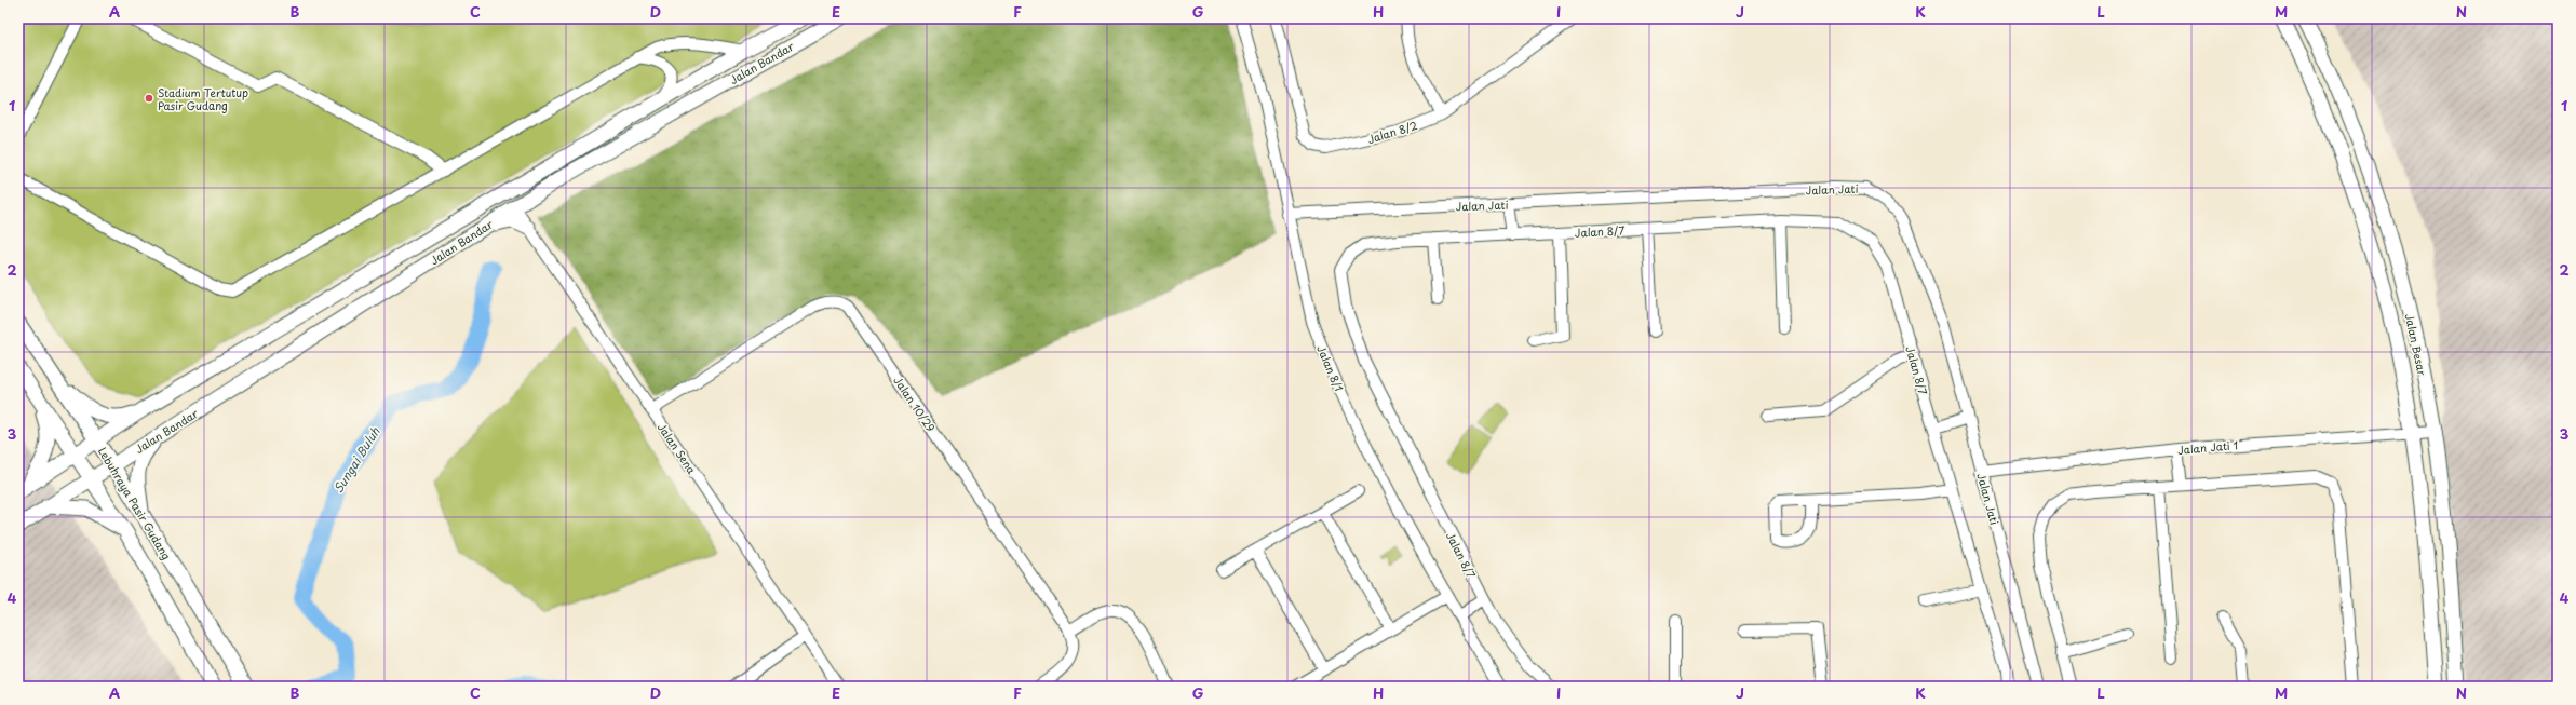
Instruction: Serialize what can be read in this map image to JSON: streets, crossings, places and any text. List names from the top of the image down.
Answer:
{
  "streets": {
    "main road": ["Jalan Bandar", "Jalan Besar", "Lebuhraya Pasir Gudang"],
    "street": [
      "Jalan 8/2",
      "Jalan Jati",
      "Jalan 8/7",
      "Jalan 8/1",
      "Jalan 10/29",
      "Jalan Jati 1",
      "Jalan Sena"
    ]
  },
  "crossings": [
    ["Jalan Bandar", "Jalan Sena"],
    ["Jalan Bandar", "Lebuhraya Pasir Gudang"],
    ["Jalan Jati", "Jalan 8/1"],
    ["Jalan Jati", "Jalan Jati 1"],
    ["Jalan Besar", "Jalan Jati 1"],
    ["Jalan 10/29", "Jalan Sena"]
  ],
  "water": ["Sungai Buluh"],
  "places": ["Stadium Tertutup Pasir Gudang"],
  "grid": {
    "columns": [
      "A",
      "B",
      "C",
      "D",
      "E",
      "F",
      "G",
      "H",
      "I",
      "J",
      "K",
      "L",
      "M",
      "N"
    ],
    "rows": [
      "1",
      "2",
      "3",
      "4"
    ]
  }
}
